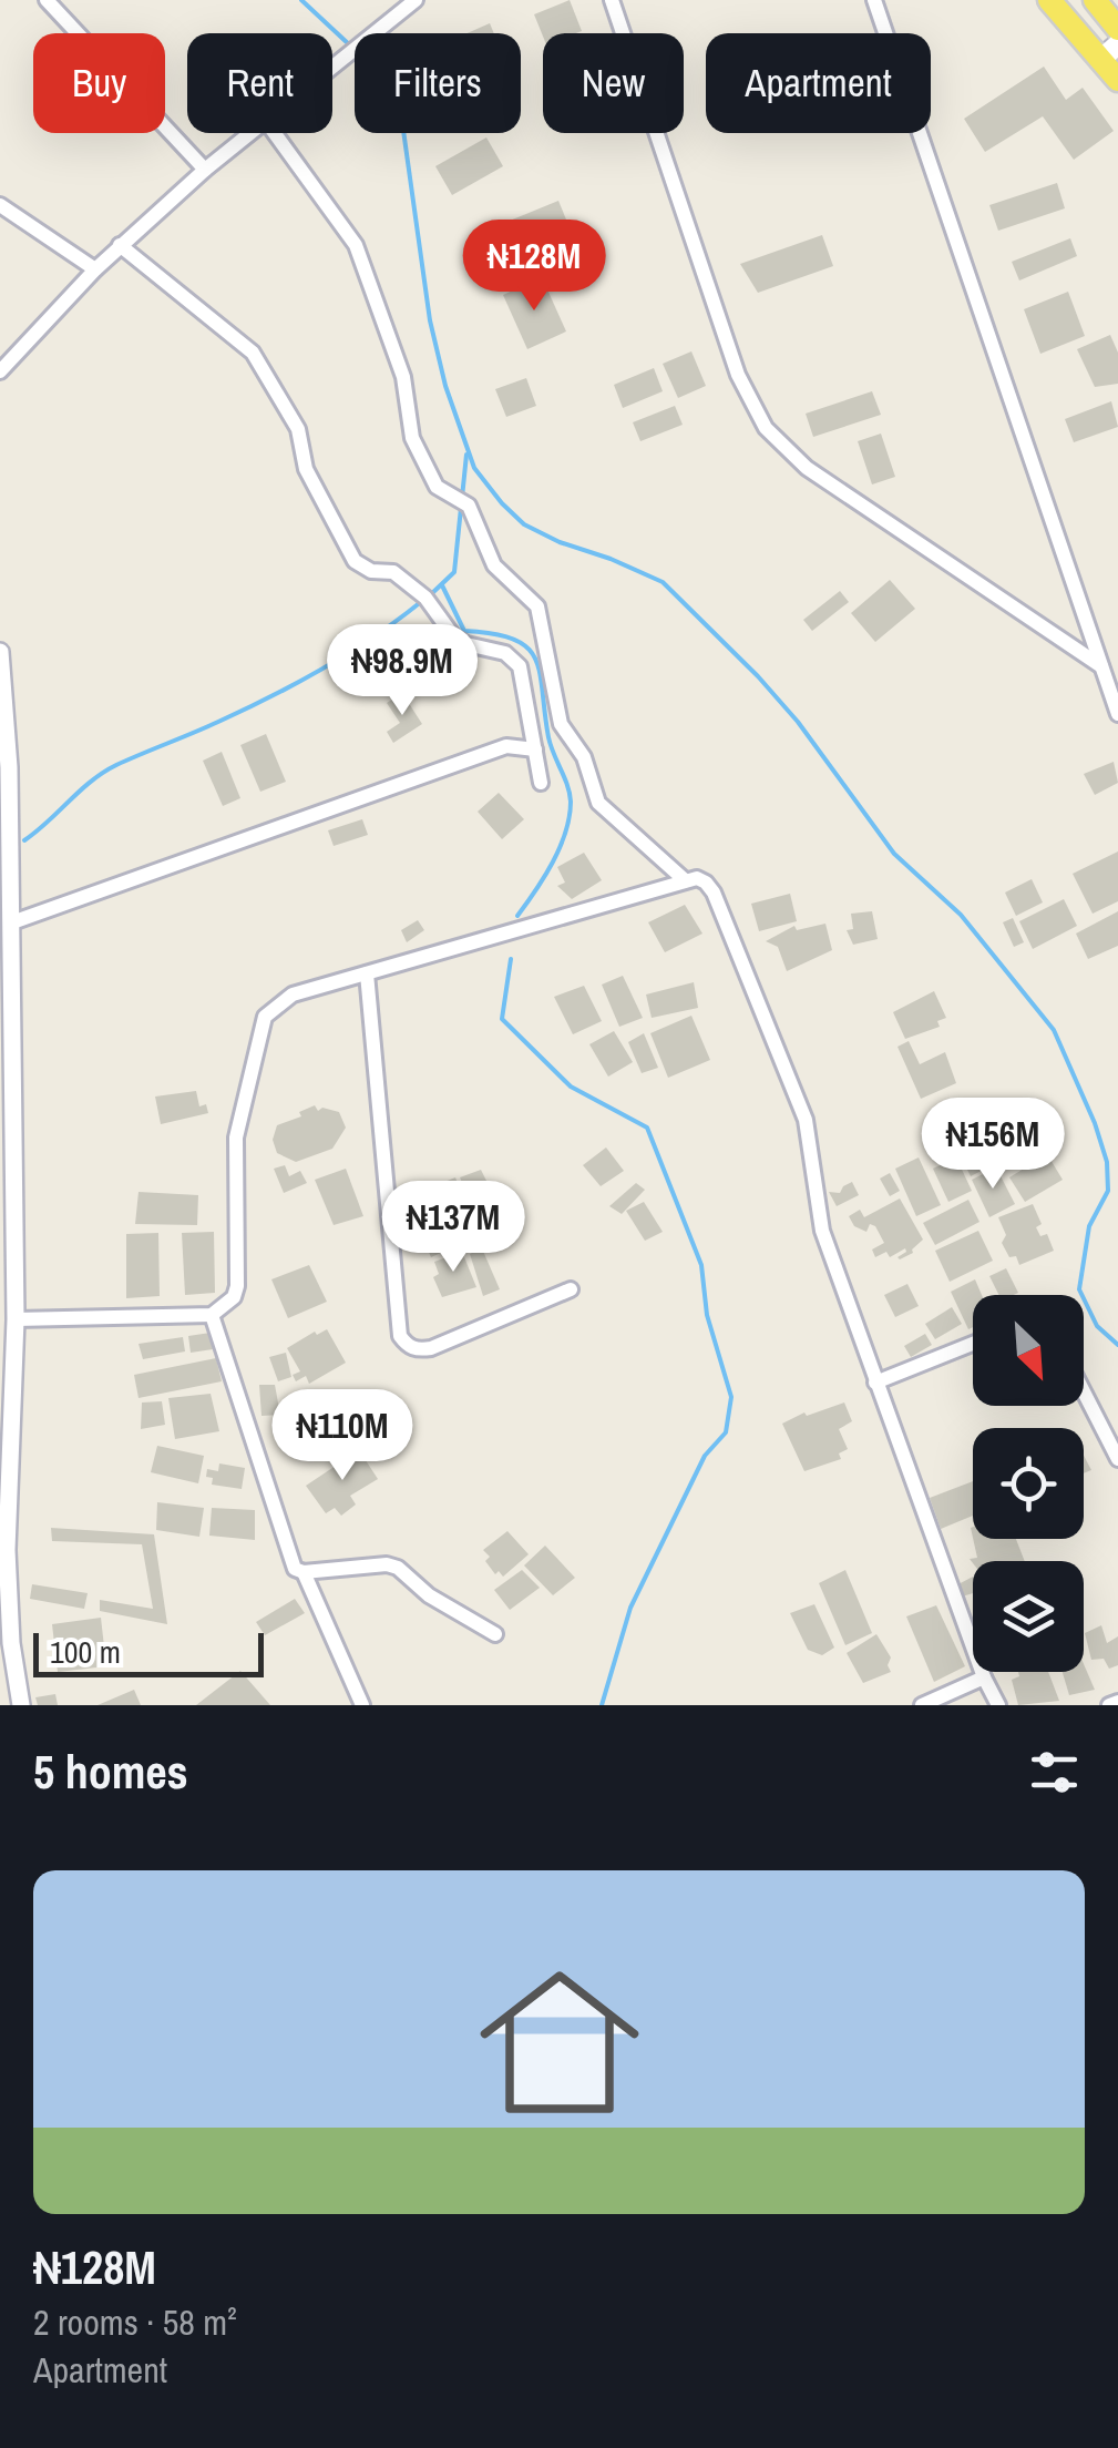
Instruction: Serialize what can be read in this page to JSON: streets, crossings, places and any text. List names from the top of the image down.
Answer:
{
  "scale_bar": "100 m",
  "north": "bottom right",
  "page": {
    "chip": [
      "Buy",
      "Rent",
      "Filters",
      "New",
      "Apartment"
    ],
    "price": [
      "₦128M",
      "₦98.9M",
      "₦156M",
      "₦137M",
      "₦110M"
    ],
    "scale": "100 m",
    "heading": "5 homes",
    "list": [
      {
        "name": "₦128M",
        "note": "2 rooms · 58 m² · Apartment"
      }
    ]
  }
}
